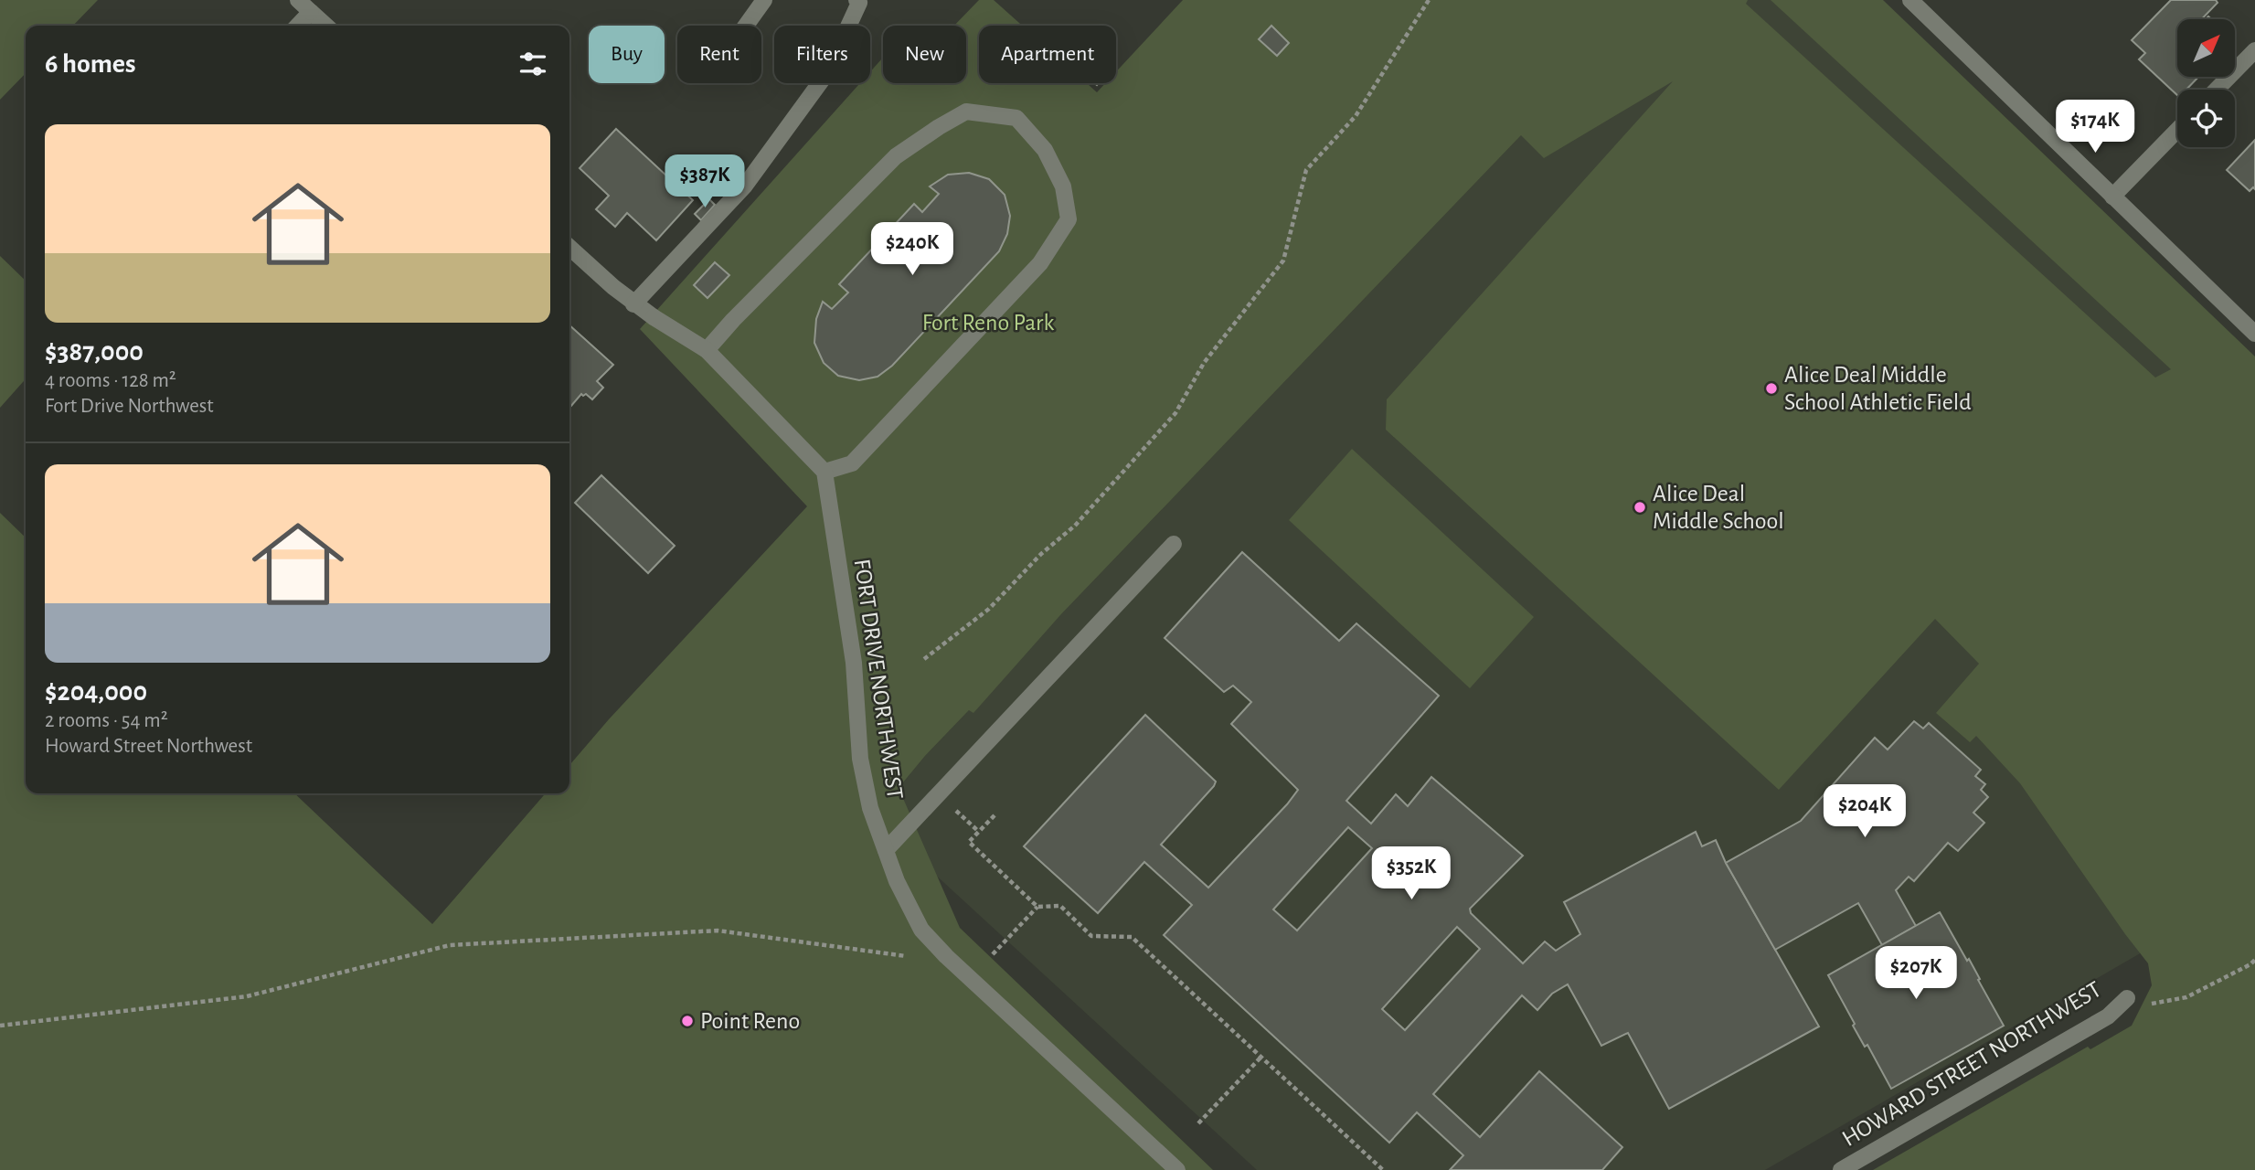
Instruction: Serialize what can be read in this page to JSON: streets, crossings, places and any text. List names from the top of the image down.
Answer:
{
  "streets": {
    "street": ["FORT DRIVE NORTHWEST", "HOWARD STREET NORTHWEST"]
  },
  "parks": ["Fort Reno Park"],
  "places": ["Alice Deal Middle School Athletic Field", "Alice Deal Middle School", "Point Reno"],
  "north": "top right",
  "page": {
    "chip": [
      "Buy",
      "Rent",
      "Filters",
      "New",
      "Apartment"
    ],
    "heading": "6 homes",
    "price": [
      "$174K",
      "$387K",
      "$240K",
      "$204K",
      "$352K",
      "$207K"
    ],
    "list": [
      {
        "name": "$387,000",
        "note": "4 rooms · 128 m² · Fort Drive Northwest"
      },
      {
        "name": "$204,000",
        "note": "2 rooms · 54 m² · Howard Street Northwest"
      }
    ]
  }
}
